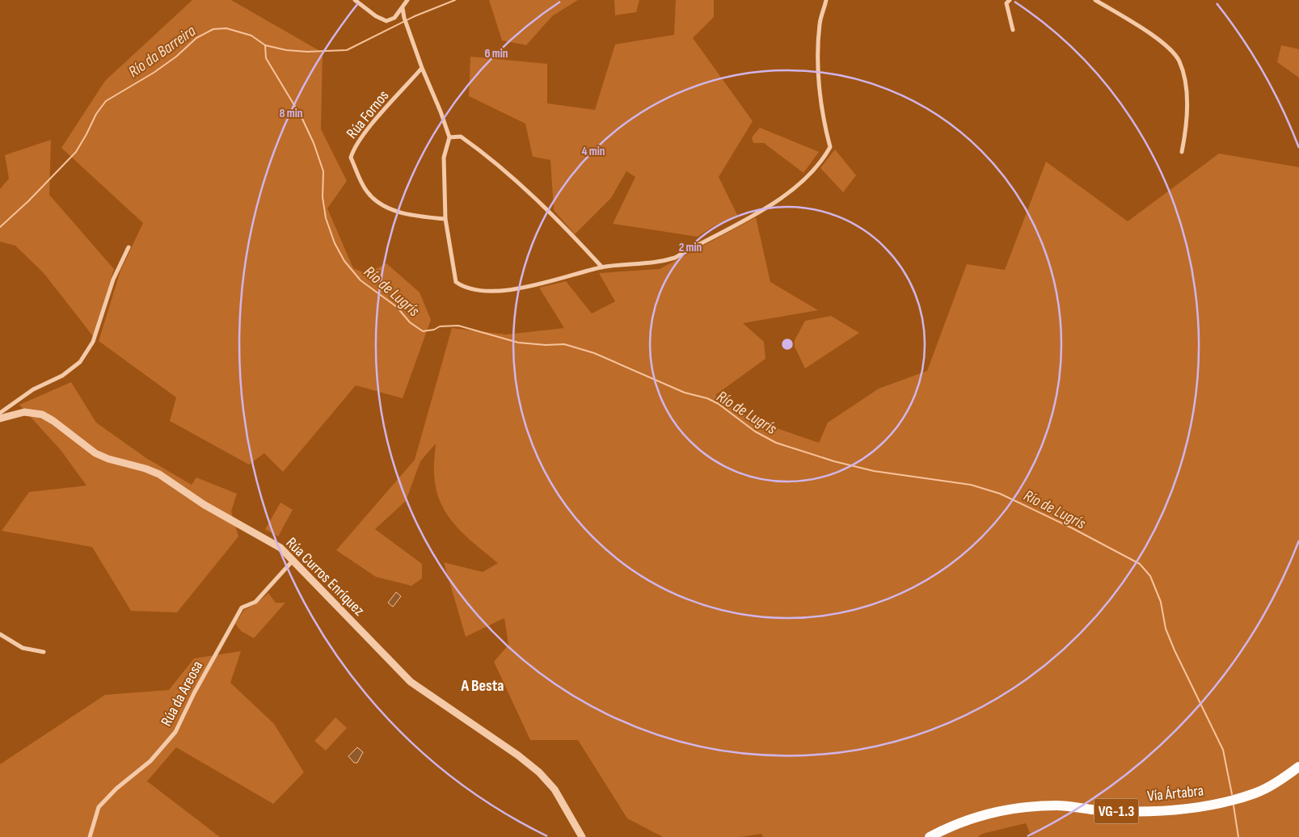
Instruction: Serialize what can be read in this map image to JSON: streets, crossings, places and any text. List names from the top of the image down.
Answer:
{
  "streets": {
    "highway": ["Vía Ártabra", "VG-1.3"],
    "street": ["Rúa Fornos", "Rúa Curros Enríquez", "Rúa da Areosa"]
  },
  "crossings": [
    ["Rúa Curros Enríquez", "Rúa da Areosa"]
  ],
  "districts": ["A Besta"],
  "water": ["Río da Barreira", "Río de Lugrís"],
  "rings": [
    "6 min",
    "8 min",
    "4 min",
    "2 min"
  ]
}
